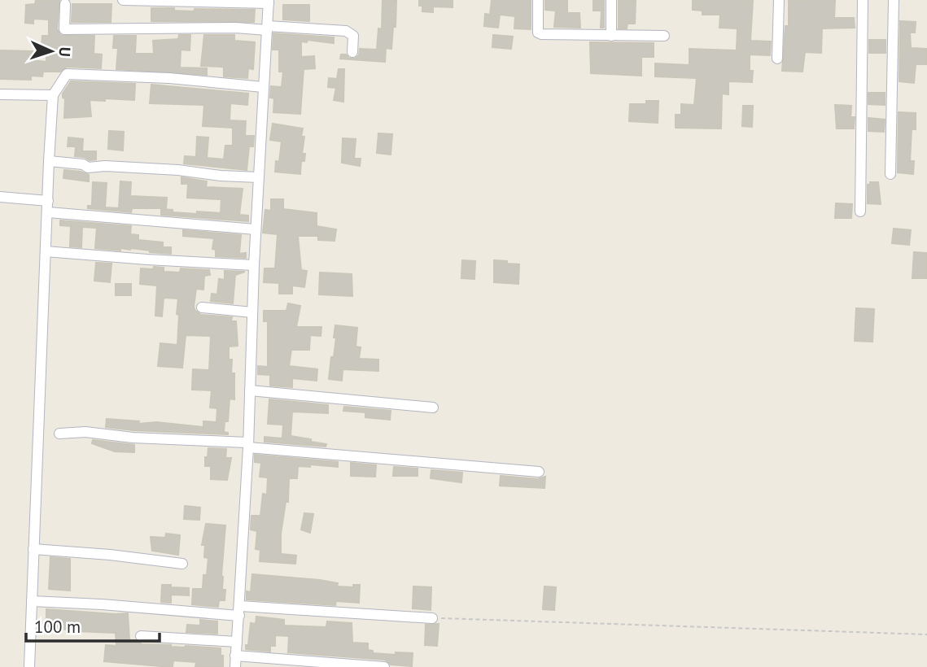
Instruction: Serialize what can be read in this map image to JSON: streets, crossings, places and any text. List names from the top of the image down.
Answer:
{
  "scale_bar": "100 m",
  "north": "right"
}
